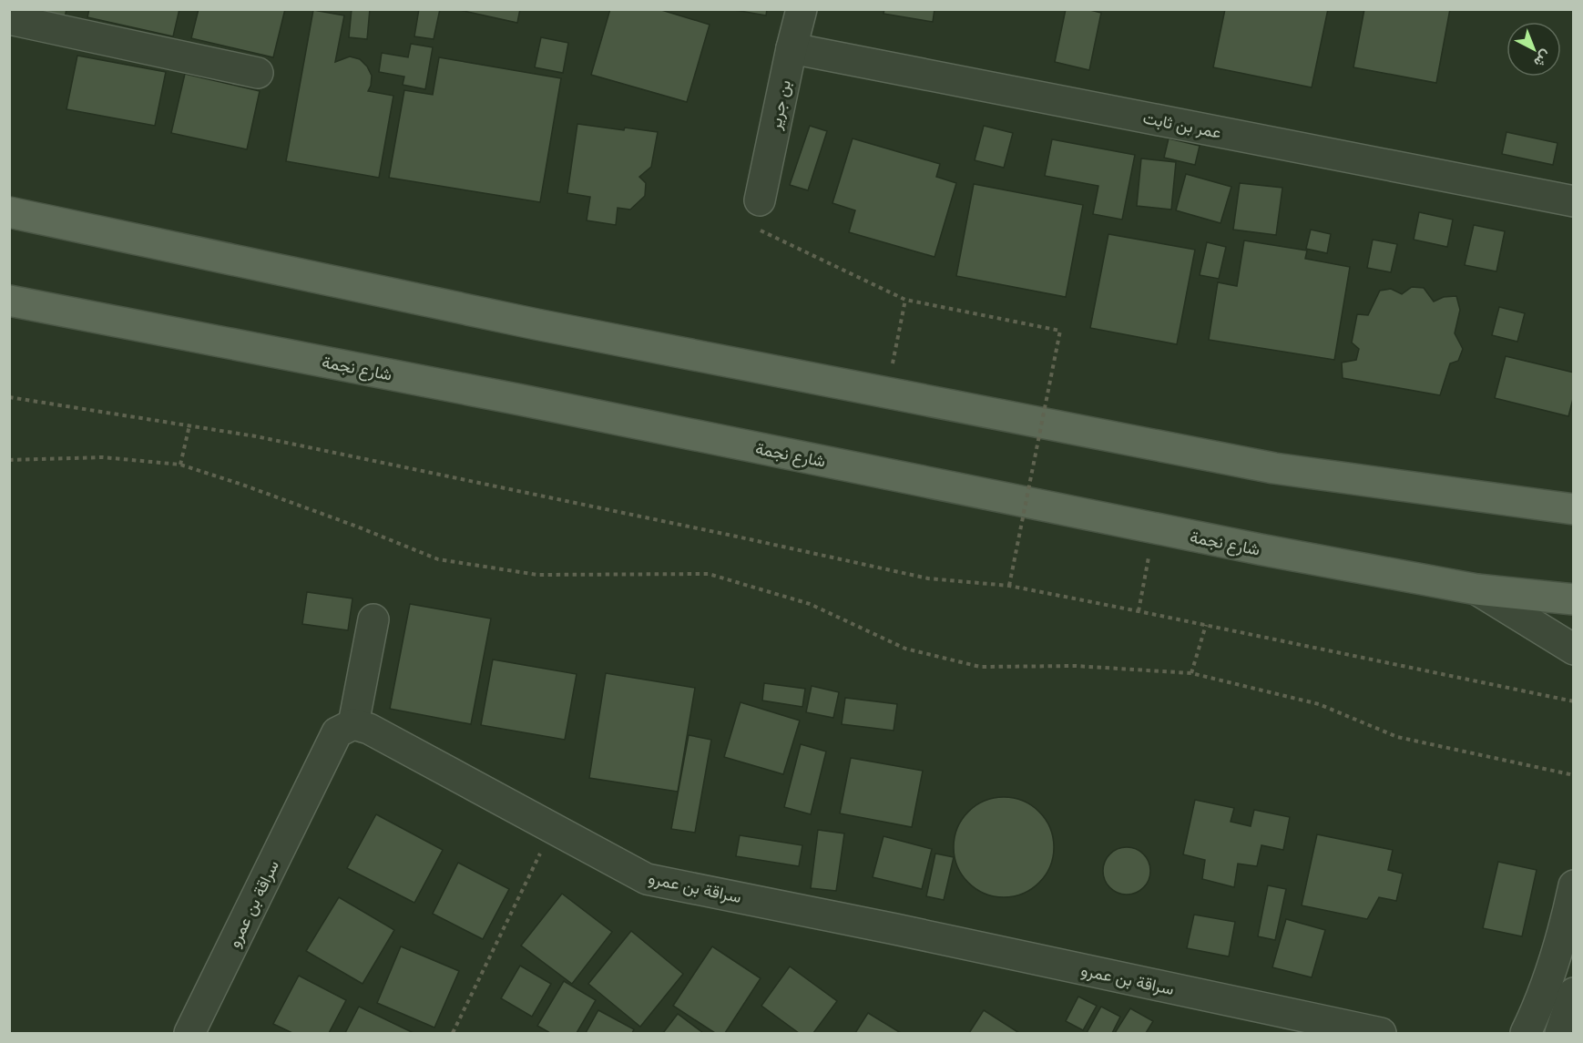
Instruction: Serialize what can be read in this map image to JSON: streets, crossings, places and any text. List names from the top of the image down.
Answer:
{
  "streets": {
    "main road": ["شارع نجمة"],
    "street": ["بن جرير", "عمر بن ثابت", "سراقة بن عمرو"]
  },
  "crossings": [
    ["بن جرير", "عمر بن ثابت"]
  ],
  "north": "bottom right"
}
